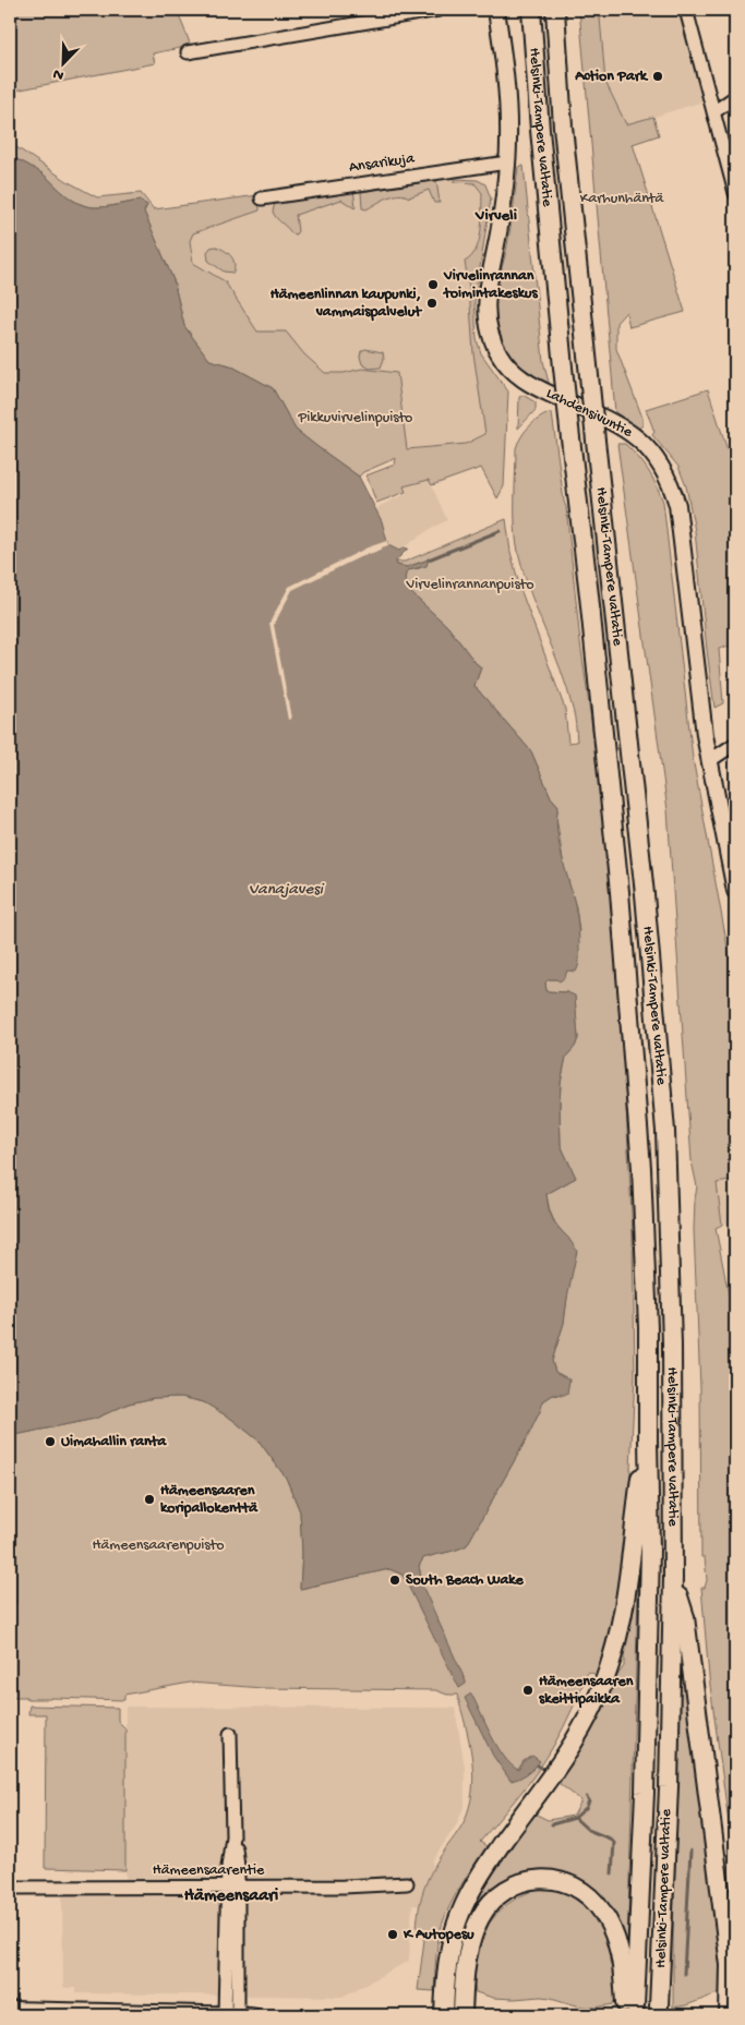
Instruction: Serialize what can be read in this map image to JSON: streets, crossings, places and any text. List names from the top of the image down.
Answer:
{
  "streets": {
    "highway": ["Helsinki-Tampere valtatie"],
    "main road": ["Lahdensivuntie"],
    "street": ["Ansarikuja", "Hämeensaarentie"]
  },
  "crossings": [
    ["Ansarikuja", "Lahdensivuntie"]
  ],
  "districts": ["Virveli", "Hämeensaari"],
  "water": ["Vanajavesi"],
  "parks": [
    "Karhunhäntä",
    "Pikkuvirvelinpuisto",
    "Virvelinrannanpuisto",
    "Hämeensaarenpuisto"
  ],
  "places": [
    "Action Park",
    "Virvelinrannan toimintakeskus",
    "Hämeenlinnan kaupunki, vammaispalvelut",
    "Uimahallin ranta",
    "Hämeensaaren koripallokenttä",
    "South Beach Wake",
    "Hämeensaaren skeittipaikka",
    "K Autopesu"
  ],
  "north": "bottom left"
}
